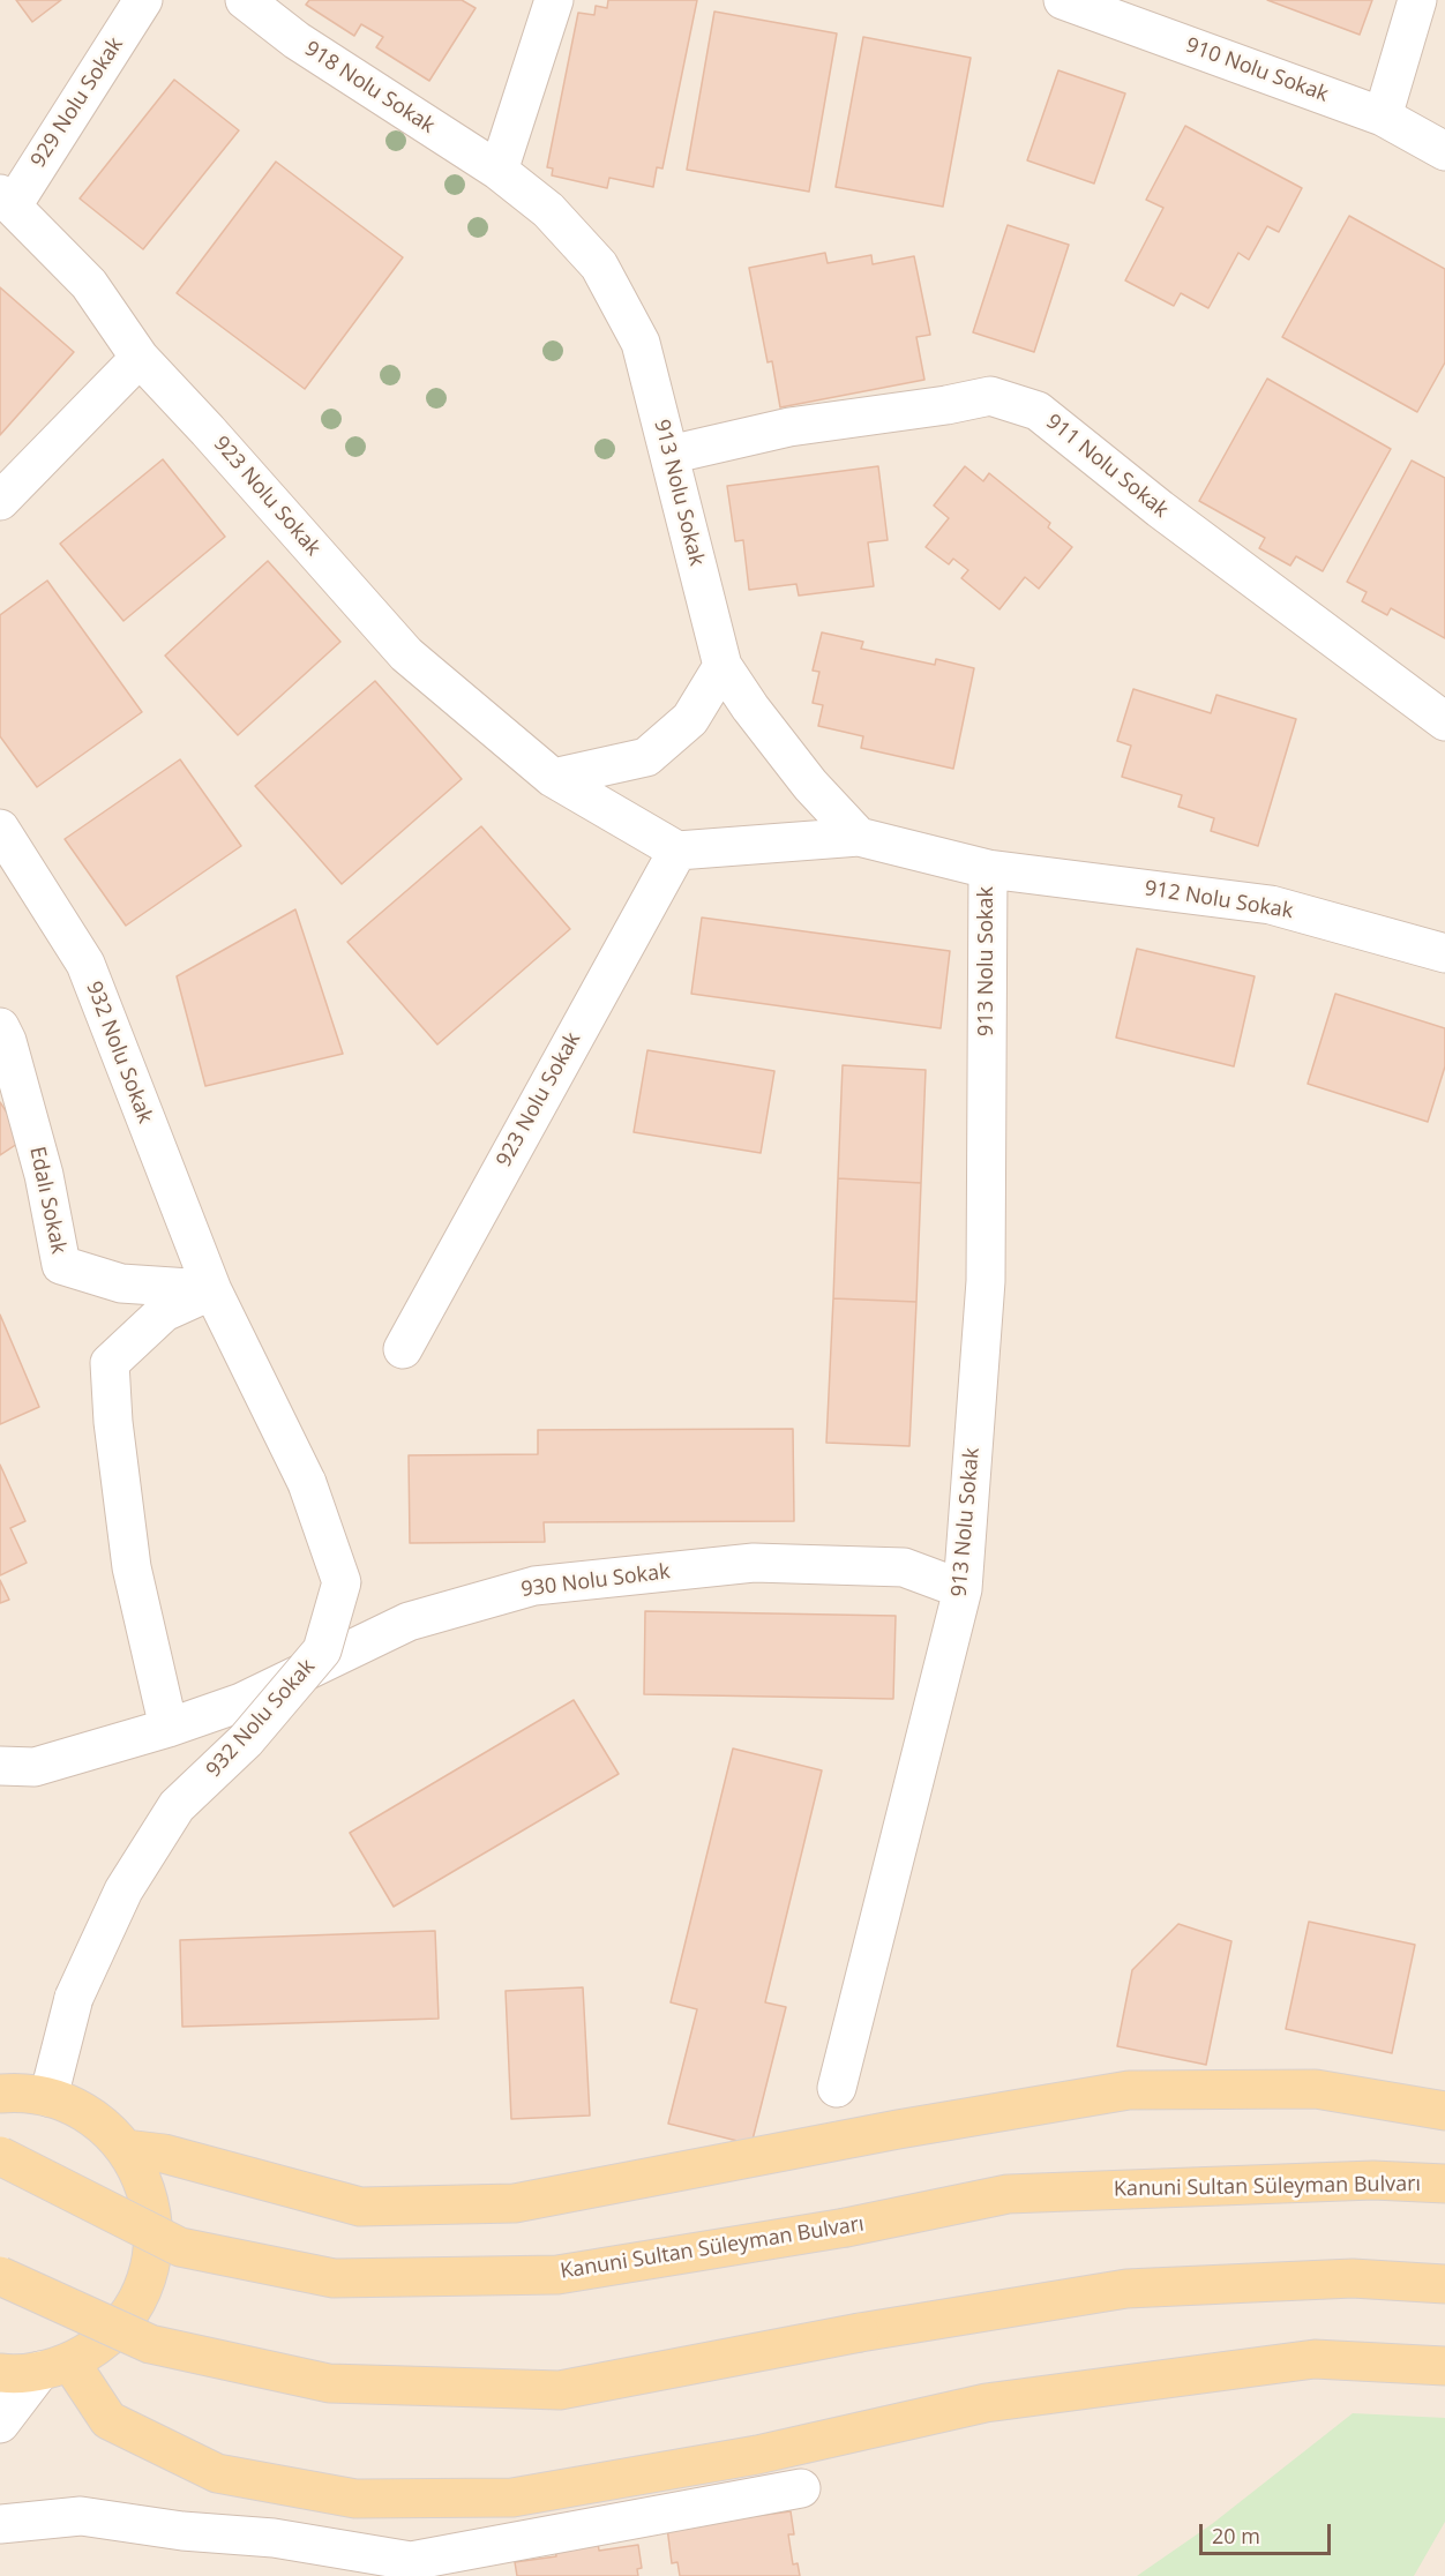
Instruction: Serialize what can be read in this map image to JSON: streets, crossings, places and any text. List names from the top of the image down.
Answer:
{
  "streets": {
    "main road": ["Kanuni Sultan Süleyman Bulvarı"],
    "street": [
      "910 Nolu Sokak",
      "918 Nolu Sokak",
      "929 Nolu Sokak",
      "911 Nolu Sokak",
      "913 Nolu Sokak",
      "923 Nolu Sokak",
      "912 Nolu Sokak",
      "932 Nolu Sokak",
      "Edalı Sokak",
      "930 Nolu Sokak"
    ]
  },
  "crossings": [
    ["918 Nolu Sokak", "913 Nolu Sokak"],
    ["929 Nolu Sokak", "923 Nolu Sokak"],
    ["911 Nolu Sokak", "913 Nolu Sokak"],
    ["913 Nolu Sokak", "912 Nolu Sokak"],
    ["913 Nolu Sokak", "930 Nolu Sokak"],
    ["932 Nolu Sokak", "Edalı Sokak"]
  ],
  "scale_bar": "20 m"
}
